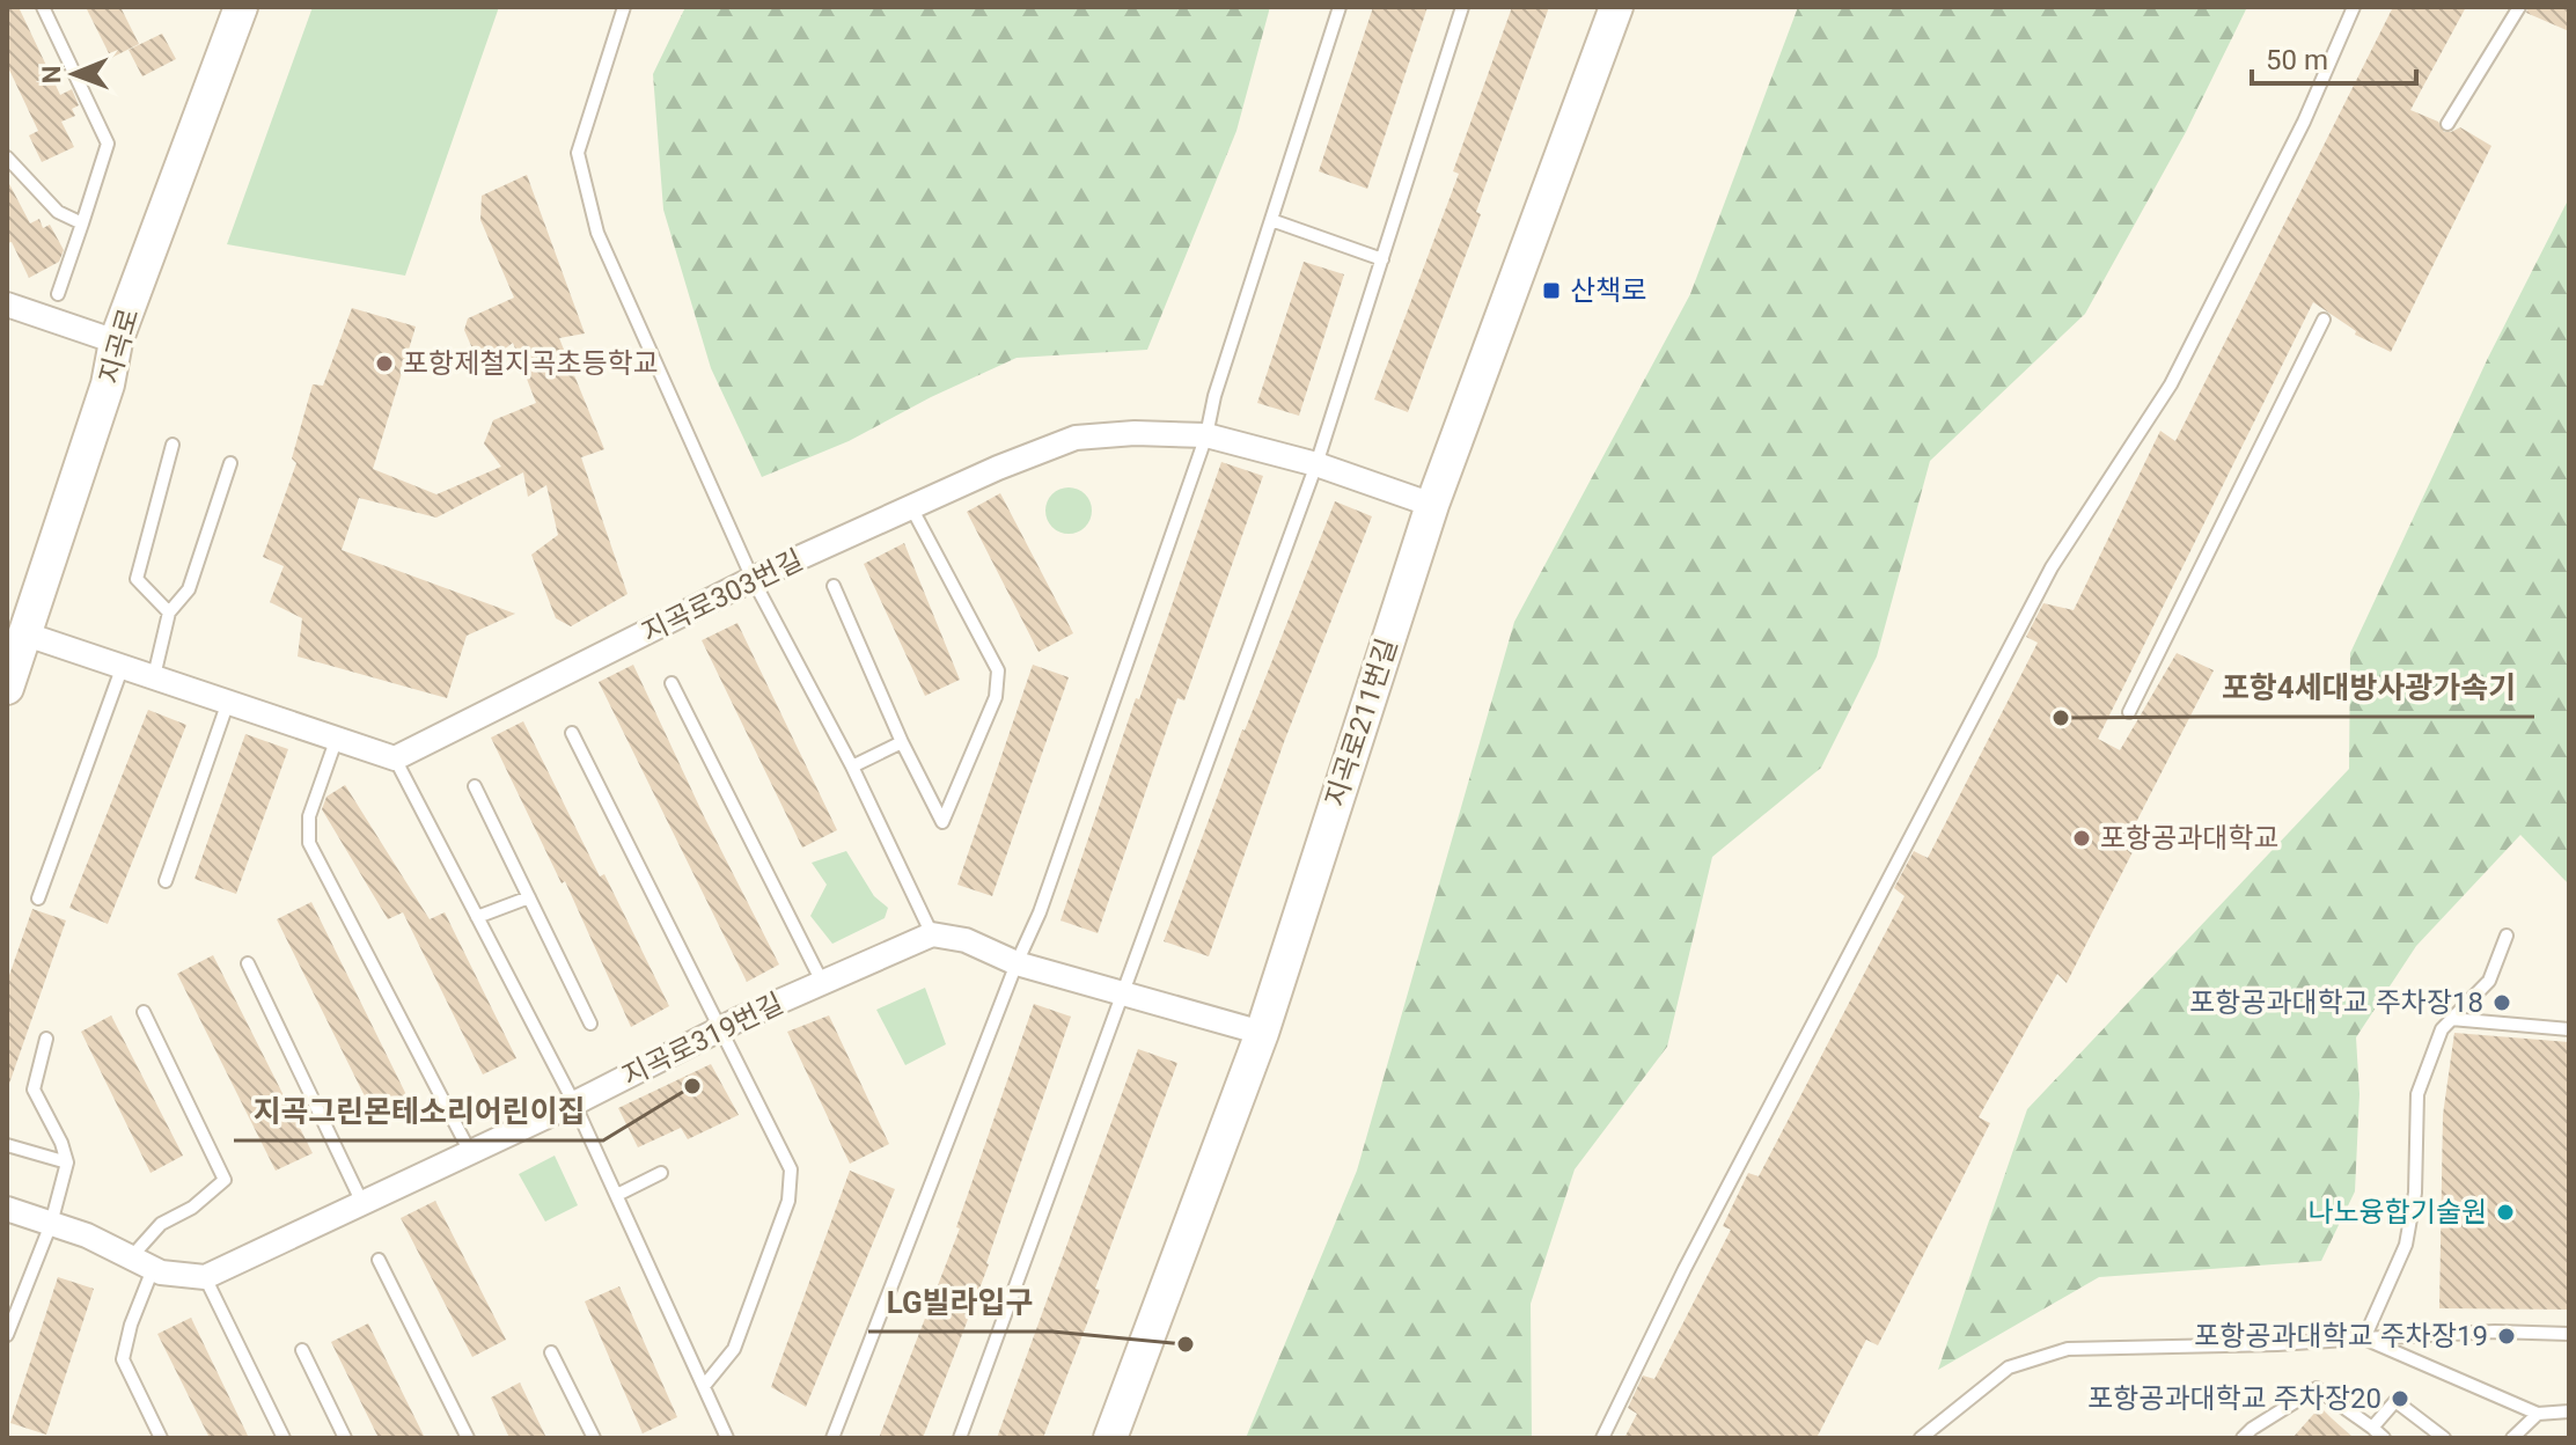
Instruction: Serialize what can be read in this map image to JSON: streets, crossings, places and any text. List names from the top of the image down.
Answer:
{
  "streets": {
    "main road": ["지곡로", "지곡로211번길"],
    "street": ["지곡로303번길", "지곡로319번길"]
  },
  "crossings": [
    ["지곡로303번길", "지곡로211번길"]
  ],
  "places": {
    "transit": ["산책로"],
    "other": [
      "포항제철지곡초등학교",
      "포항4세대방사광가속기",
      "포항공과대학교",
      "포항공과대학교 주차장18",
      "지곡그린몬테소리어린이집",
      "나노융합기술원",
      "포항공과대학교 주차장19",
      "LG빌라입구",
      "포항공과대학교 주차장20"
    ]
  },
  "scale_bar": "50 m",
  "north": "left"
}
